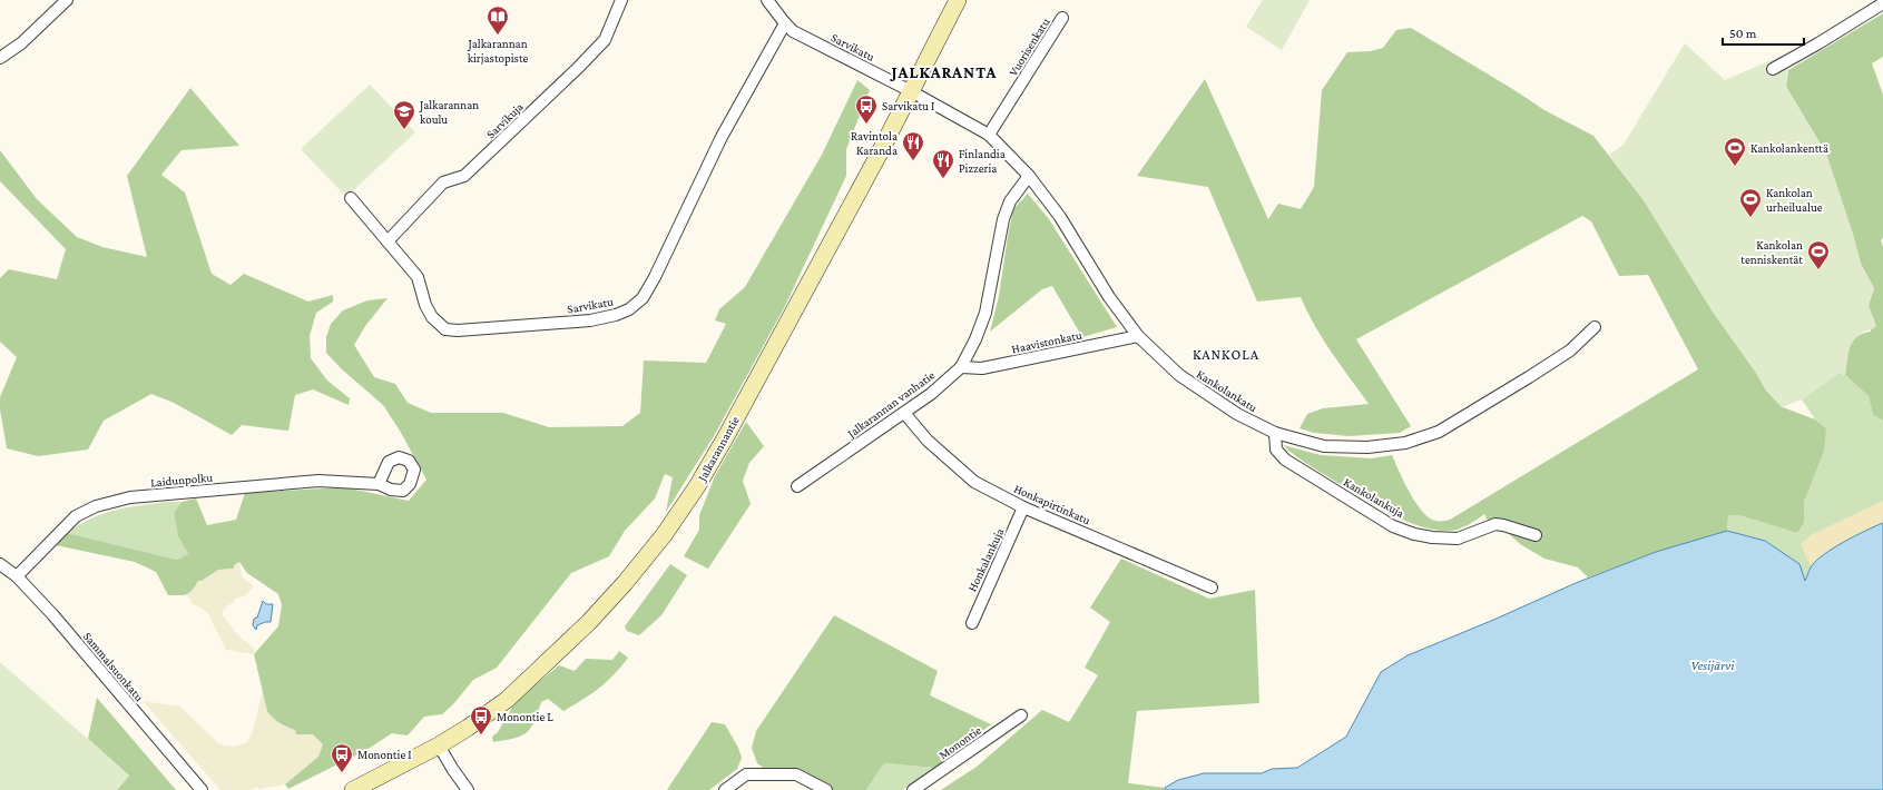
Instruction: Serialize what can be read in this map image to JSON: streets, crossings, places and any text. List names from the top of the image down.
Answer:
{
  "streets": {
    "main road": ["Jalkarannantie"],
    "street": [
      "Sarvikatu",
      "Vuorisenkatu",
      "Sarvikuja",
      "Haavistonkatu",
      "Kankolankatu",
      "Jalkarannan vanhatie",
      "Laidunpolku",
      "Kankolankuja",
      "Honkapirtinkatu",
      "Honkalankuja",
      "Sammalsuonkatu",
      "Monontie"
    ]
  },
  "crossings": [
    ["Sarvikatu", "Sarvikuja"],
    ["Sarvikatu", "Kankolankatu"],
    ["Sarvikatu", "Jalkarannantie"],
    ["Vuorisenkatu", "Kankolankatu"],
    ["Haavistonkatu", "Kankolankatu"],
    ["Haavistonkatu", "Jalkarannan vanhatie"],
    ["Kankolankatu", "Jalkarannan vanhatie"],
    ["Kankolankatu", "Jalkarannantie"],
    ["Kankolankatu", "Kankolankuja"],
    ["Jalkarannan vanhatie", "Honkapirtinkatu"],
    ["Laidunpolku", "Sammalsuonkatu"],
    ["Honkapirtinkatu", "Honkalankuja"]
  ],
  "districts": ["JALKARANTA", "KANKOLA"],
  "water": ["Vesijärvi"],
  "places": {
    "library": ["Jalkarannan kirjastopiste"],
    "bus stop": ["Sarvikatu I", "Monontie L", "Monontie I"],
    "school or university": ["Jalkarannan koulu"],
    "restaurant": ["Ravintola Karanda", "Finlandia Pizzeria"],
    "sports": ["Kankolankenttä", "Kankolan urheilualue", "Kankolan tenniskentät"]
  },
  "scale_bar": "50 m"
}
